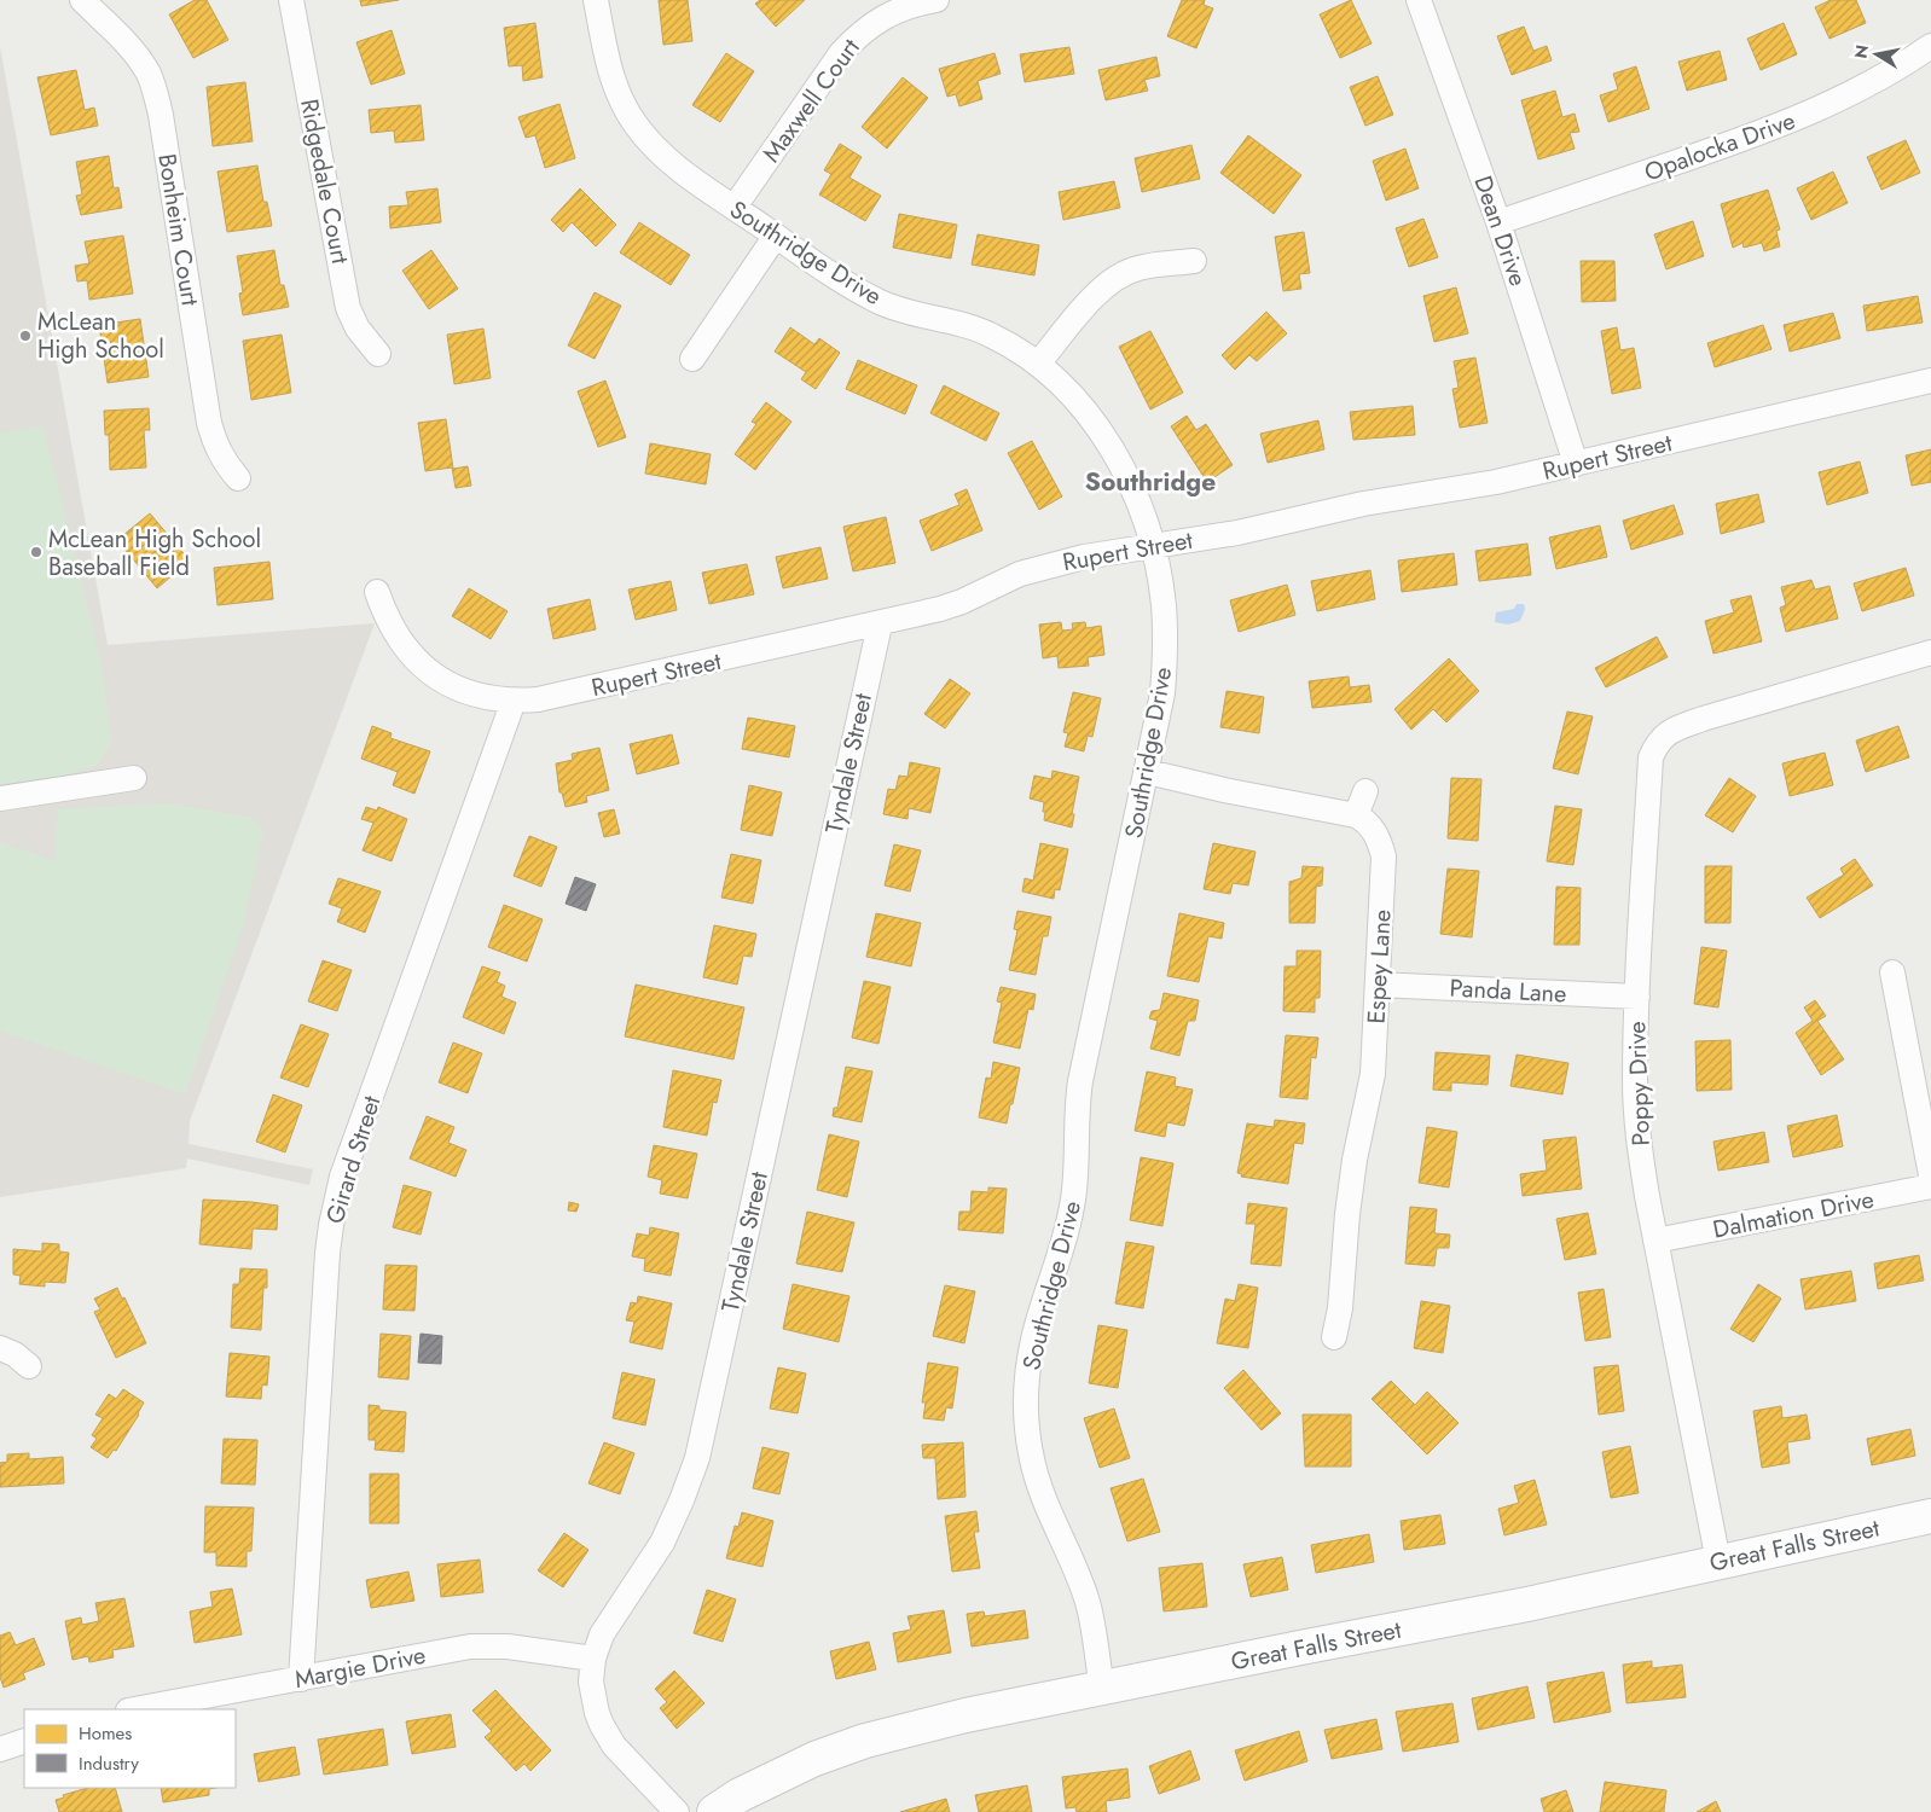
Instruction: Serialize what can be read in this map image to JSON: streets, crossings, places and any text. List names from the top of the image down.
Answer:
{
  "streets": {
    "main road": ["Great Falls Street"],
    "street": [
      "Maxwell Court",
      "Opalocka Drive",
      "Ridgedale Court",
      "Bonheim Court",
      "Dean Drive",
      "Southridge Drive",
      "Rupert Street",
      "Tyndale Street",
      "Espey Lane",
      "Panda Lane",
      "Poppy Drive",
      "Girard Street",
      "Dalmation Drive",
      "Margie Drive"
    ]
  },
  "crossings": [
    ["Maxwell Court", "Southridge Drive"],
    ["Opalocka Drive", "Dean Drive"],
    ["Dean Drive", "Rupert Street"],
    ["Southridge Drive", "Rupert Street"],
    ["Southridge Drive", "Great Falls Street"],
    ["Rupert Street", "Tyndale Street"],
    ["Rupert Street", "Girard Street"],
    ["Tyndale Street", "Margie Drive"],
    ["Espey Lane", "Panda Lane"],
    ["Panda Lane", "Poppy Drive"],
    ["Poppy Drive", "Dalmation Drive"],
    ["Poppy Drive", "Great Falls Street"],
    ["Girard Street", "Margie Drive"]
  ],
  "districts": ["Southridge"],
  "places": ["McLean High School", "McLean High School Baseball Field"],
  "legend": ["Homes", "Industry"],
  "north": "left"
}
